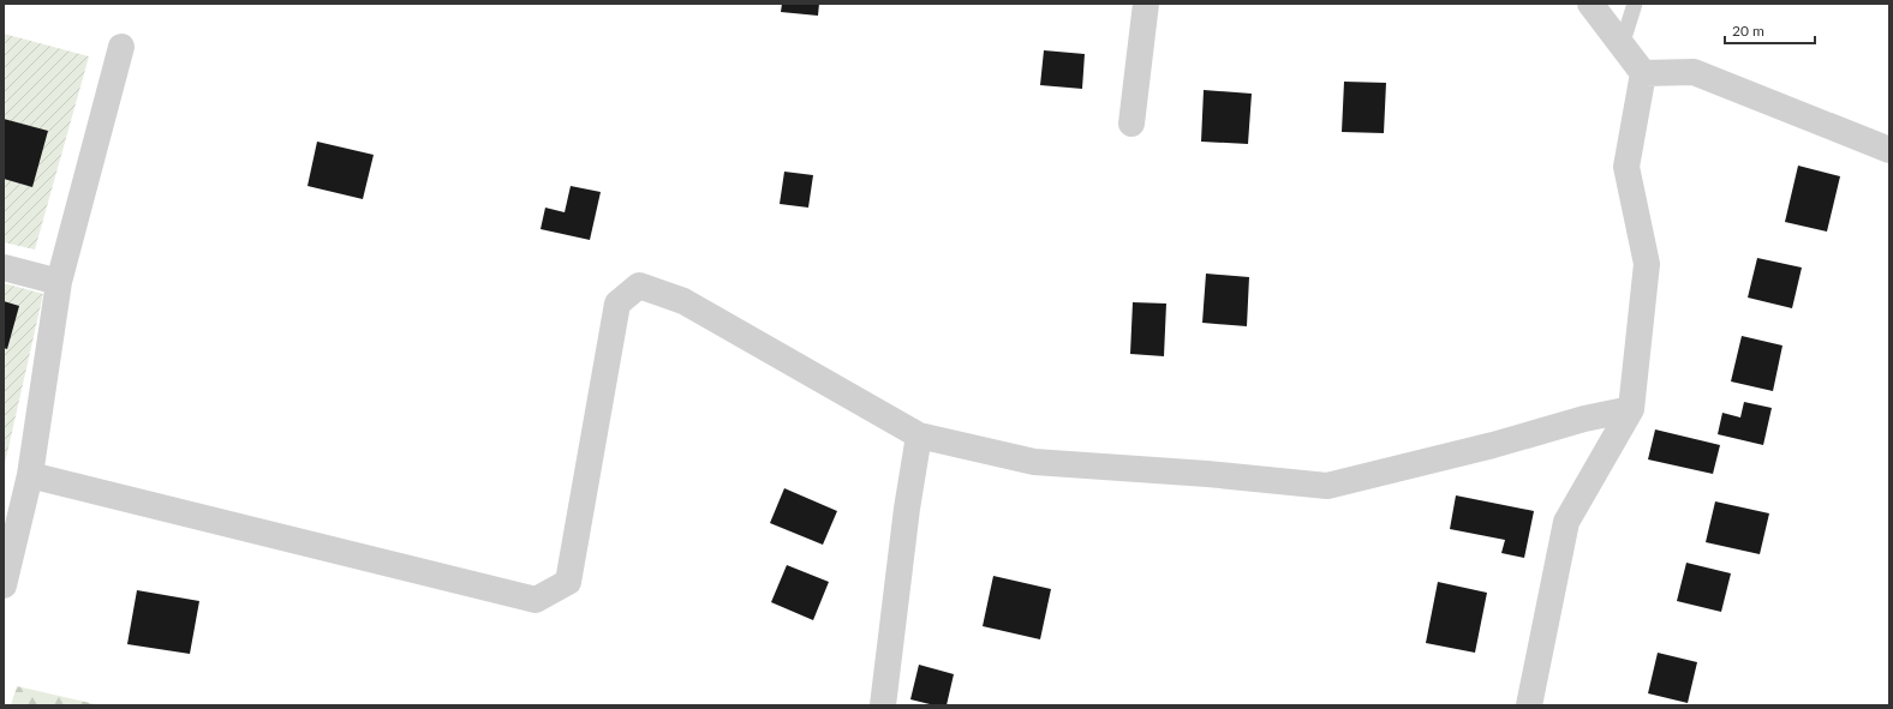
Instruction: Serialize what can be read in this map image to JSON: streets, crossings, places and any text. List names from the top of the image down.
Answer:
{
  "scale_bar": "20 m"
}
